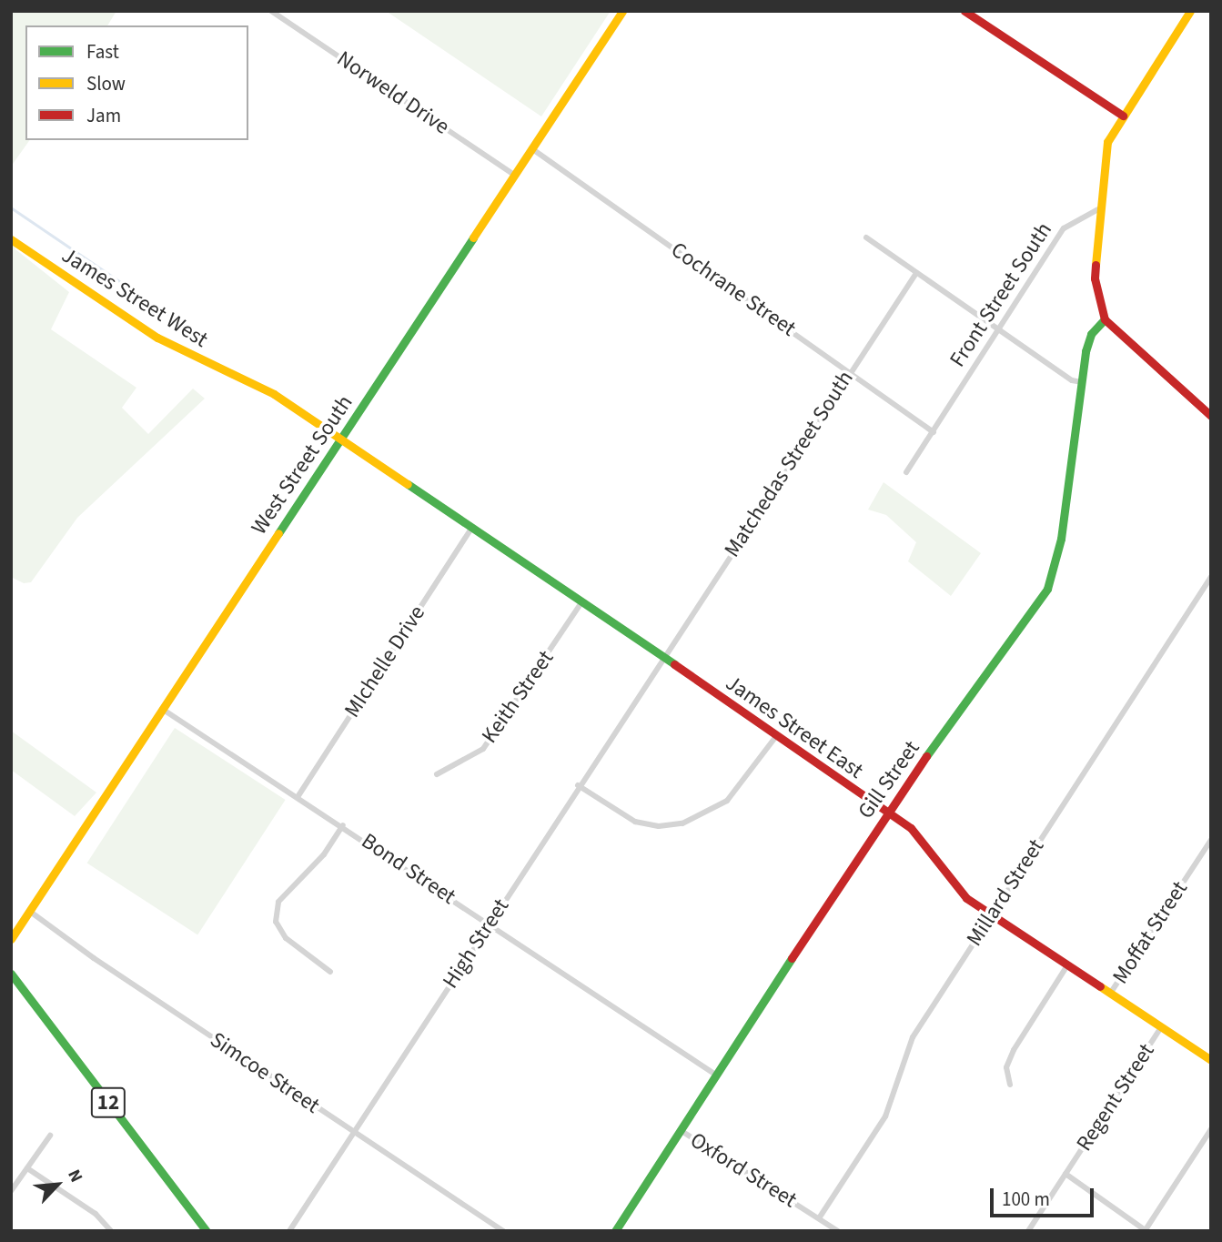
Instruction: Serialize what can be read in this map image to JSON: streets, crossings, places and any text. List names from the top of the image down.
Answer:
{
  "streets": {
    "main road": [
      "James Street West",
      "West Street South",
      "James Street East",
      "Gill Street",
      "12"
    ],
    "street": [
      "Norweld Drive",
      "Cochrane Street",
      "Front Street South",
      "Matchedas Street South",
      "MIchelle Drive",
      "Keith Street",
      "Bond Street",
      "Millard Street",
      "Moffat Street",
      "High Street",
      "Simcoe Street",
      "Regent Street",
      "Oxford Street"
    ]
  },
  "crossings": [
    ["Norweld Drive", "West Street South"],
    ["Cochrane Street", "Front Street South"],
    ["Cochrane Street", "Matchedas Street South"],
    ["Cochrane Street", "West Street South"],
    ["James Street West", "West Street South"],
    ["James Street West", "James Street East"],
    ["Matchedas Street South", "James Street East"],
    ["Matchedas Street South", "High Street"],
    ["West Street South", "James Street East"],
    ["West Street South", "Bond Street"],
    ["West Street South", "Simcoe Street"],
    ["MIchelle Drive", "James Street East"],
    ["MIchelle Drive", "Bond Street"],
    ["Keith Street", "James Street East"],
    ["James Street East", "Gill Street"],
    ["James Street East", "Millard Street"],
    ["James Street East", "Moffat Street"],
    ["James Street East", "High Street"],
    ["James Street East", "Regent Street"],
    ["Gill Street", "Bond Street"],
    ["Gill Street", "Oxford Street"],
    ["Bond Street", "High Street"],
    ["Millard Street", "Oxford Street"],
    ["High Street", "Simcoe Street"]
  ],
  "legend": ["Fast", "Slow", "Jam"],
  "scale_bar": "100 m",
  "north": "top right"
}
